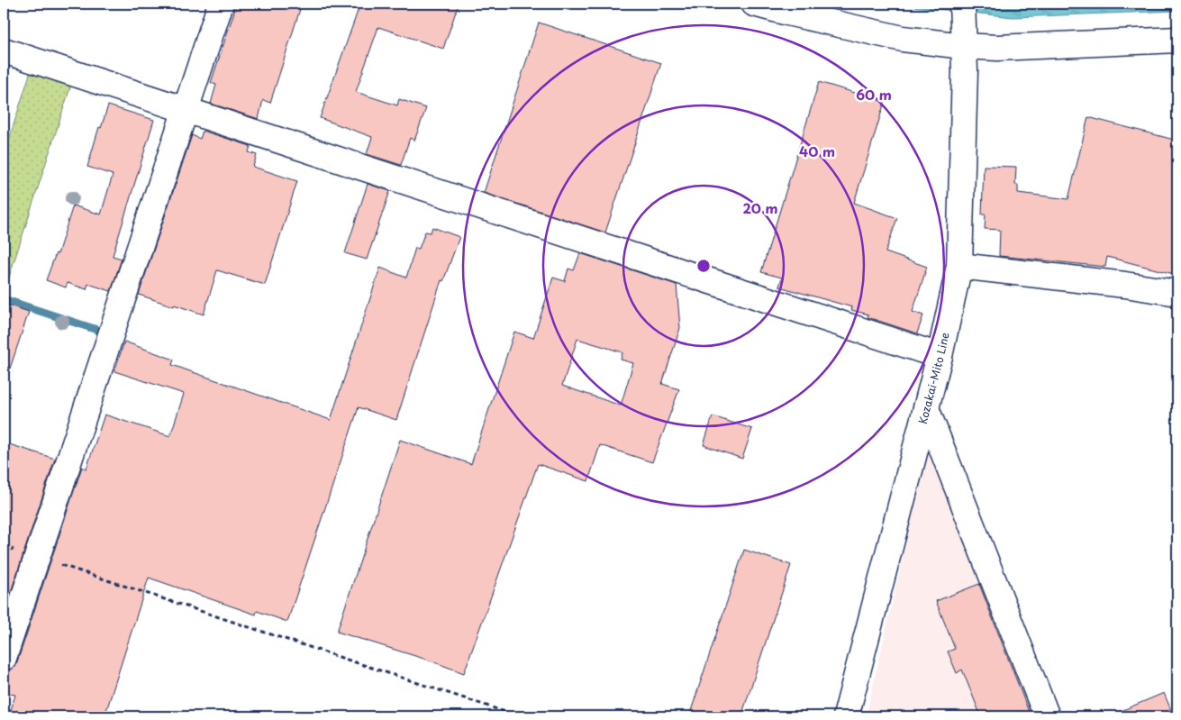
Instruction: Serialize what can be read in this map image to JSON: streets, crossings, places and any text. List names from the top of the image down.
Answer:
{
  "streets": {
    "street": ["Kozakai-Mito Line"]
  },
  "rings": ["60 m", "40 m", "20 m"]
}
